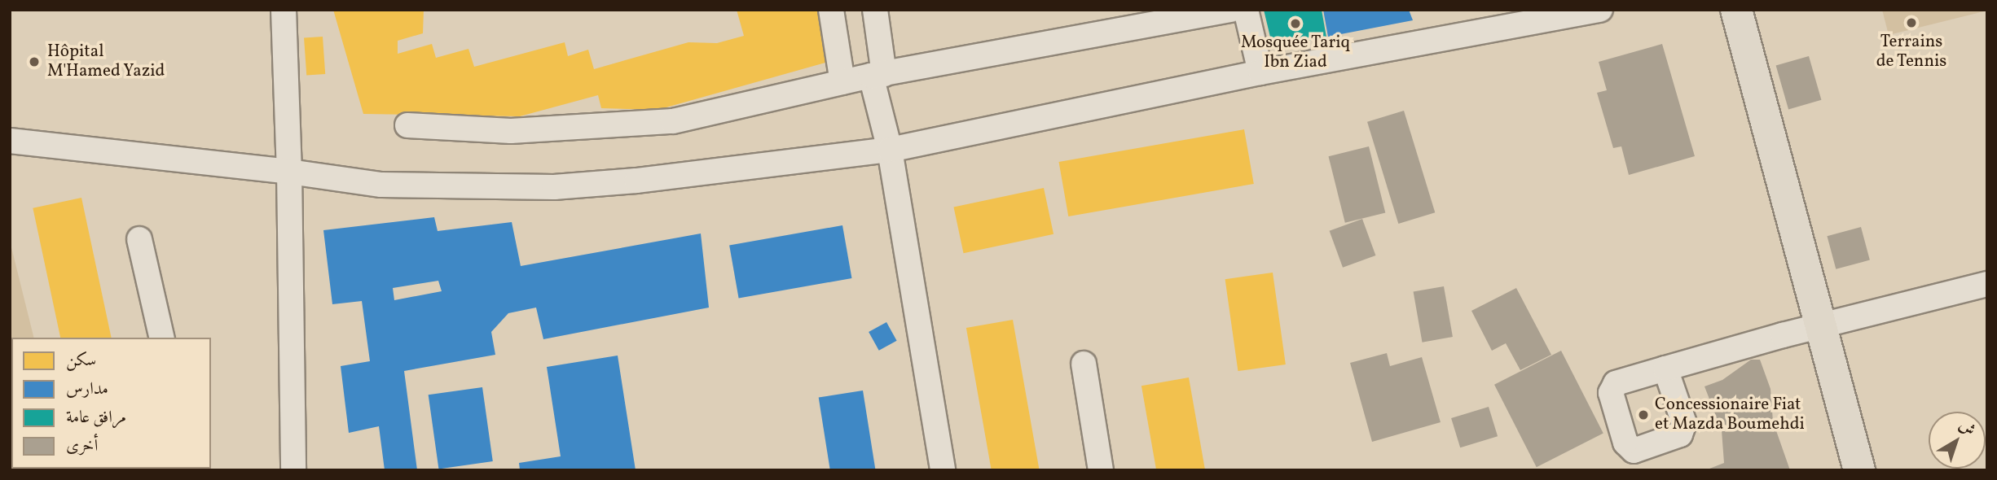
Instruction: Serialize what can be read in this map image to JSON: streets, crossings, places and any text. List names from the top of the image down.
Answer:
{
  "places": [
    "Terrains de Tennis",
    "Mosquée Tariq Ibn Ziad",
    "Hôpital M'Hamed Yazid",
    "Concessionaire Fiat et Mazda Boumehdi"
  ],
  "legend": [
    "سكن",
    "مدارس",
    "مرافق عامة",
    "أخرى"
  ],
  "north": "top right"
}
